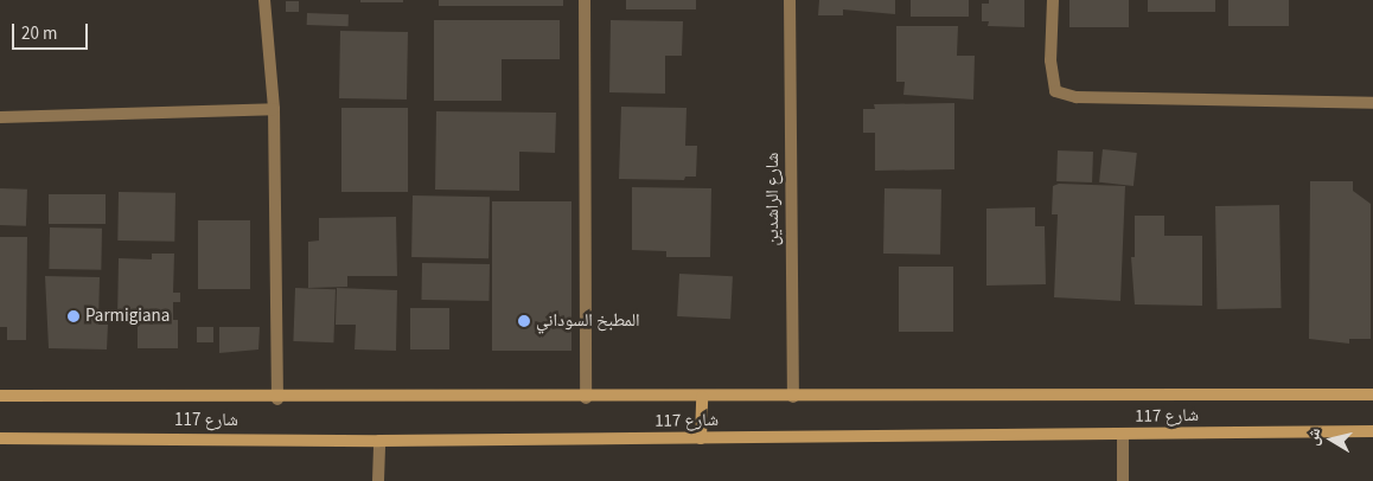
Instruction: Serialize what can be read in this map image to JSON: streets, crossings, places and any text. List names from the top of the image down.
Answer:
{
  "streets": {
    "street": ["شارع الراشدين", "شارع 117"]
  },
  "crossings": [
    ["شارع الراشدين", "شارع 117"]
  ],
  "places": ["Parmigiana", "المطبخ السوداني"],
  "scale_bar": "20 m",
  "north": "left"
}
